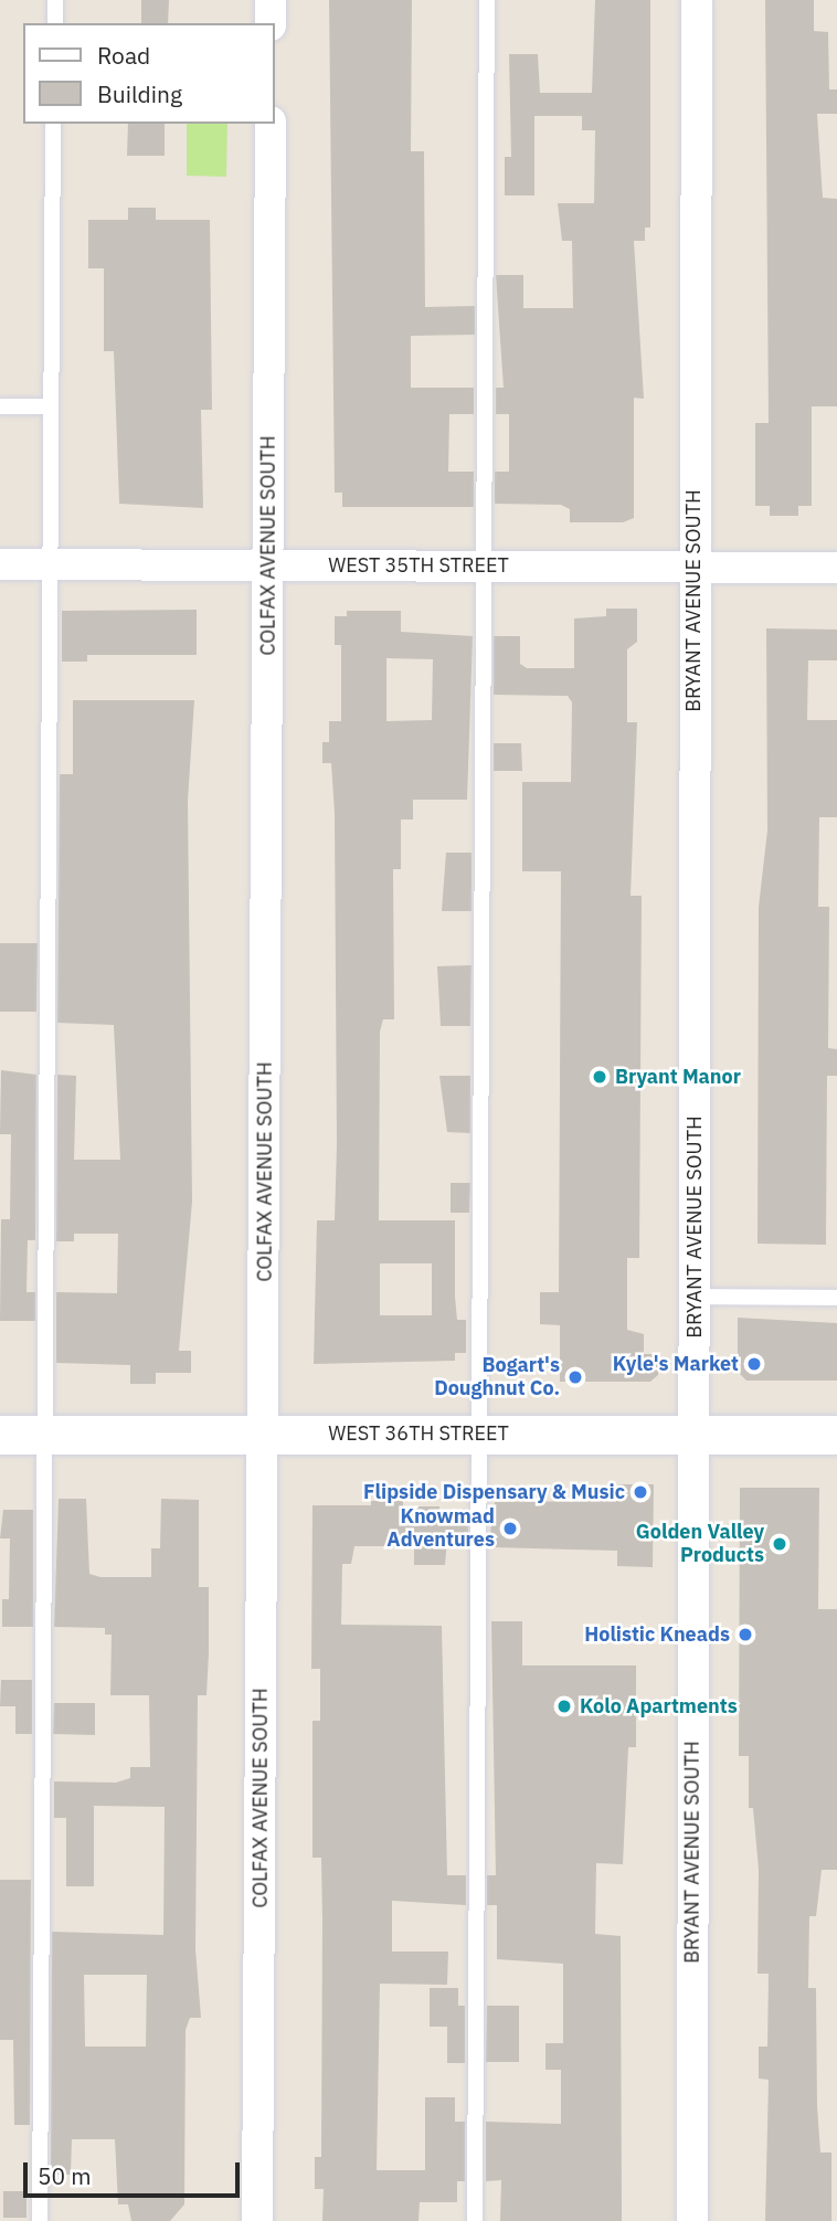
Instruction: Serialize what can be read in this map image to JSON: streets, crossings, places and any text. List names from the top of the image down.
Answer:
{
  "streets": {
    "street": [
      "COLFAX AVENUE SOUTH",
      "WEST 35TH STREET",
      "BRYANT AVENUE SOUTH",
      "WEST 36TH STREET"
    ]
  },
  "crossings": [
    ["COLFAX AVENUE SOUTH", "WEST 35TH STREET"],
    ["COLFAX AVENUE SOUTH", "WEST 36TH STREET"],
    ["WEST 35TH STREET", "BRYANT AVENUE SOUTH"],
    ["BRYANT AVENUE SOUTH", "WEST 36TH STREET"]
  ],
  "places": [
    "Bryant Manor",
    "Kyle's Market",
    "Bogart's Doughnut Co.",
    "Flipside Dispensary & Music",
    "Knowmad Adventures",
    "Golden Valley Products",
    "Holistic Kneads",
    "Kolo Apartments"
  ],
  "legend": ["Road", "Building"],
  "scale_bar": "50 m"
}
